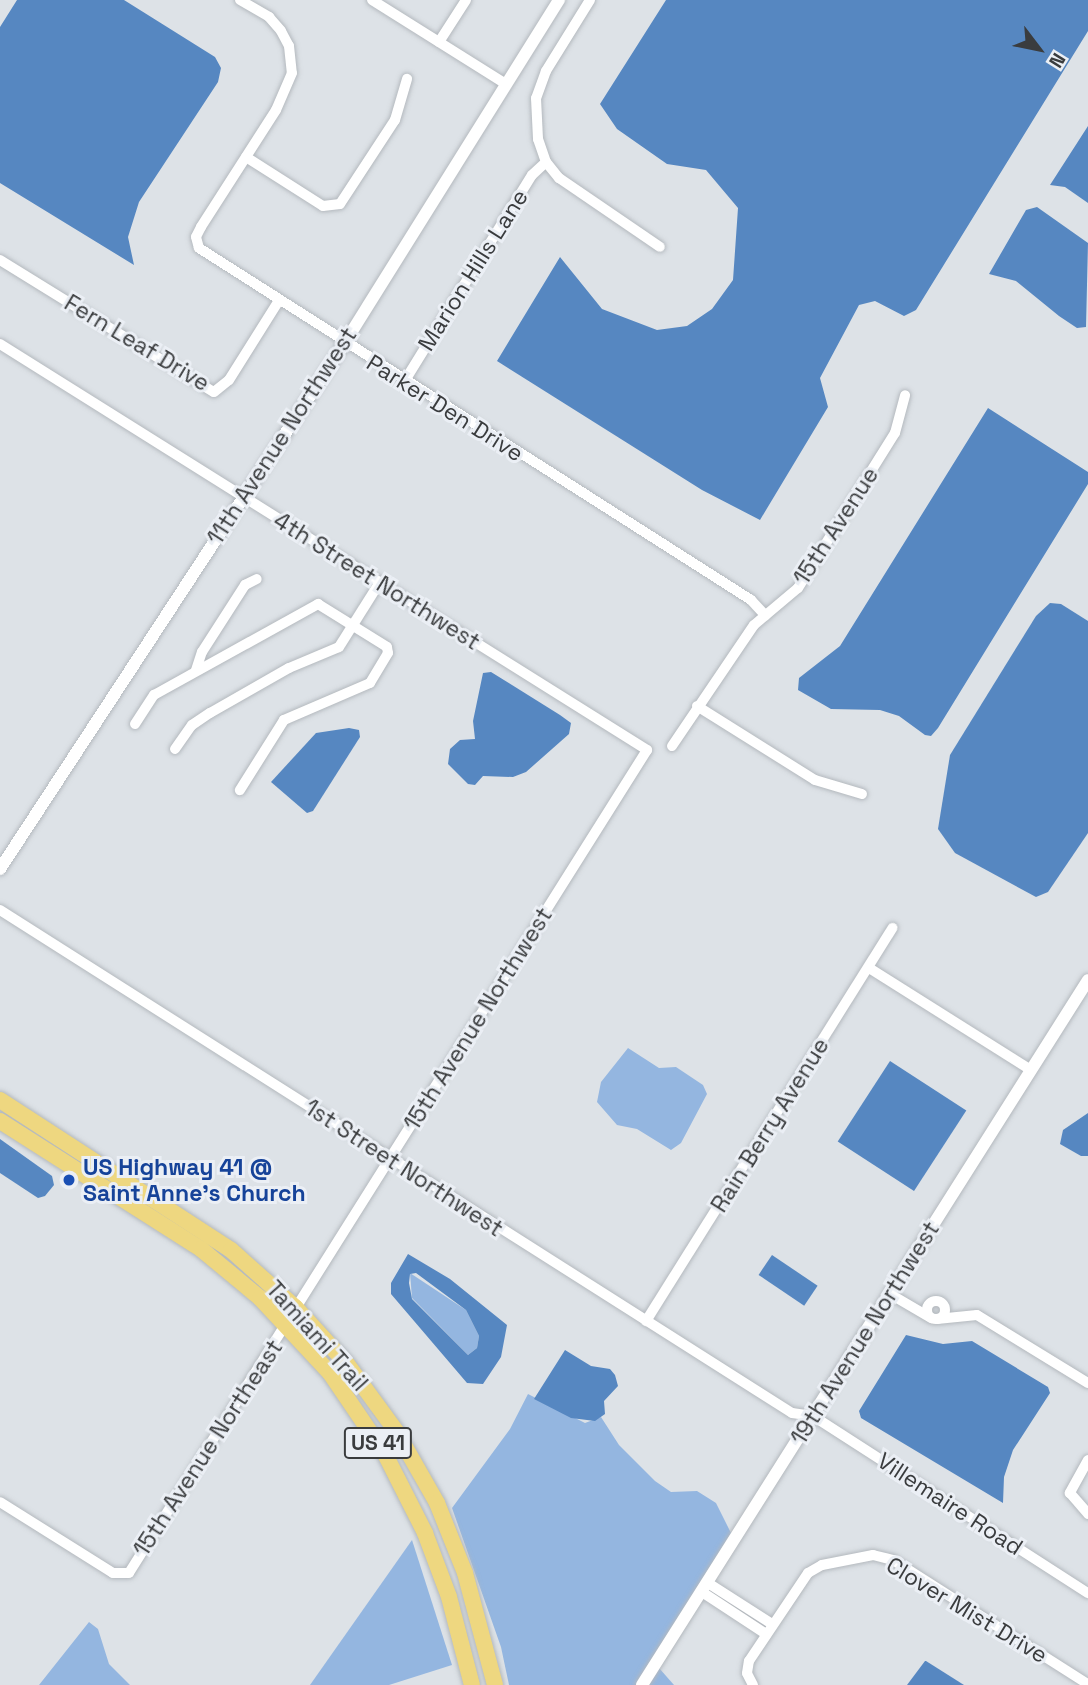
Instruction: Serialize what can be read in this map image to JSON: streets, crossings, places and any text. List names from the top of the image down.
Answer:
{
  "streets": {
    "main road": ["Tamiami Trail", "US 41"],
    "street": [
      "Marion Hills Lane",
      "Fern Leaf Drive",
      "Parker Den Drive",
      "11th Avenue Northwest",
      "15th Avenue",
      "4th Street Northwest",
      "15th Avenue Northwest",
      "Rain Berry Avenue",
      "1st Street Northwest",
      "19th Avenue Northwest",
      "15th Avenue Northeast",
      "Villemaire Road",
      "Clover Mist Drive"
    ]
  },
  "crossings": [
    ["Marion Hills Lane", "Parker Den Drive"],
    ["Fern Leaf Drive", "Parker Den Drive"],
    ["Parker Den Drive", "11th Avenue Northwest"],
    ["Parker Den Drive", "15th Avenue"],
    ["11th Avenue Northwest", "4th Street Northwest"],
    ["4th Street Northwest", "15th Avenue Northwest"],
    ["15th Avenue Northwest", "1st Street Northwest"],
    ["15th Avenue Northwest", "Tamiami Trail"],
    ["15th Avenue Northwest", "15th Avenue Northeast"],
    ["Rain Berry Avenue", "1st Street Northwest"],
    ["1st Street Northwest", "19th Avenue Northwest"],
    ["1st Street Northwest", "Villemaire Road"],
    ["19th Avenue Northwest", "Villemaire Road"],
    ["Tamiami Trail", "15th Avenue Northeast"]
  ],
  "places": ["US Highway 41 @ Saint Anne's Church"],
  "north": "bottom right"
}
